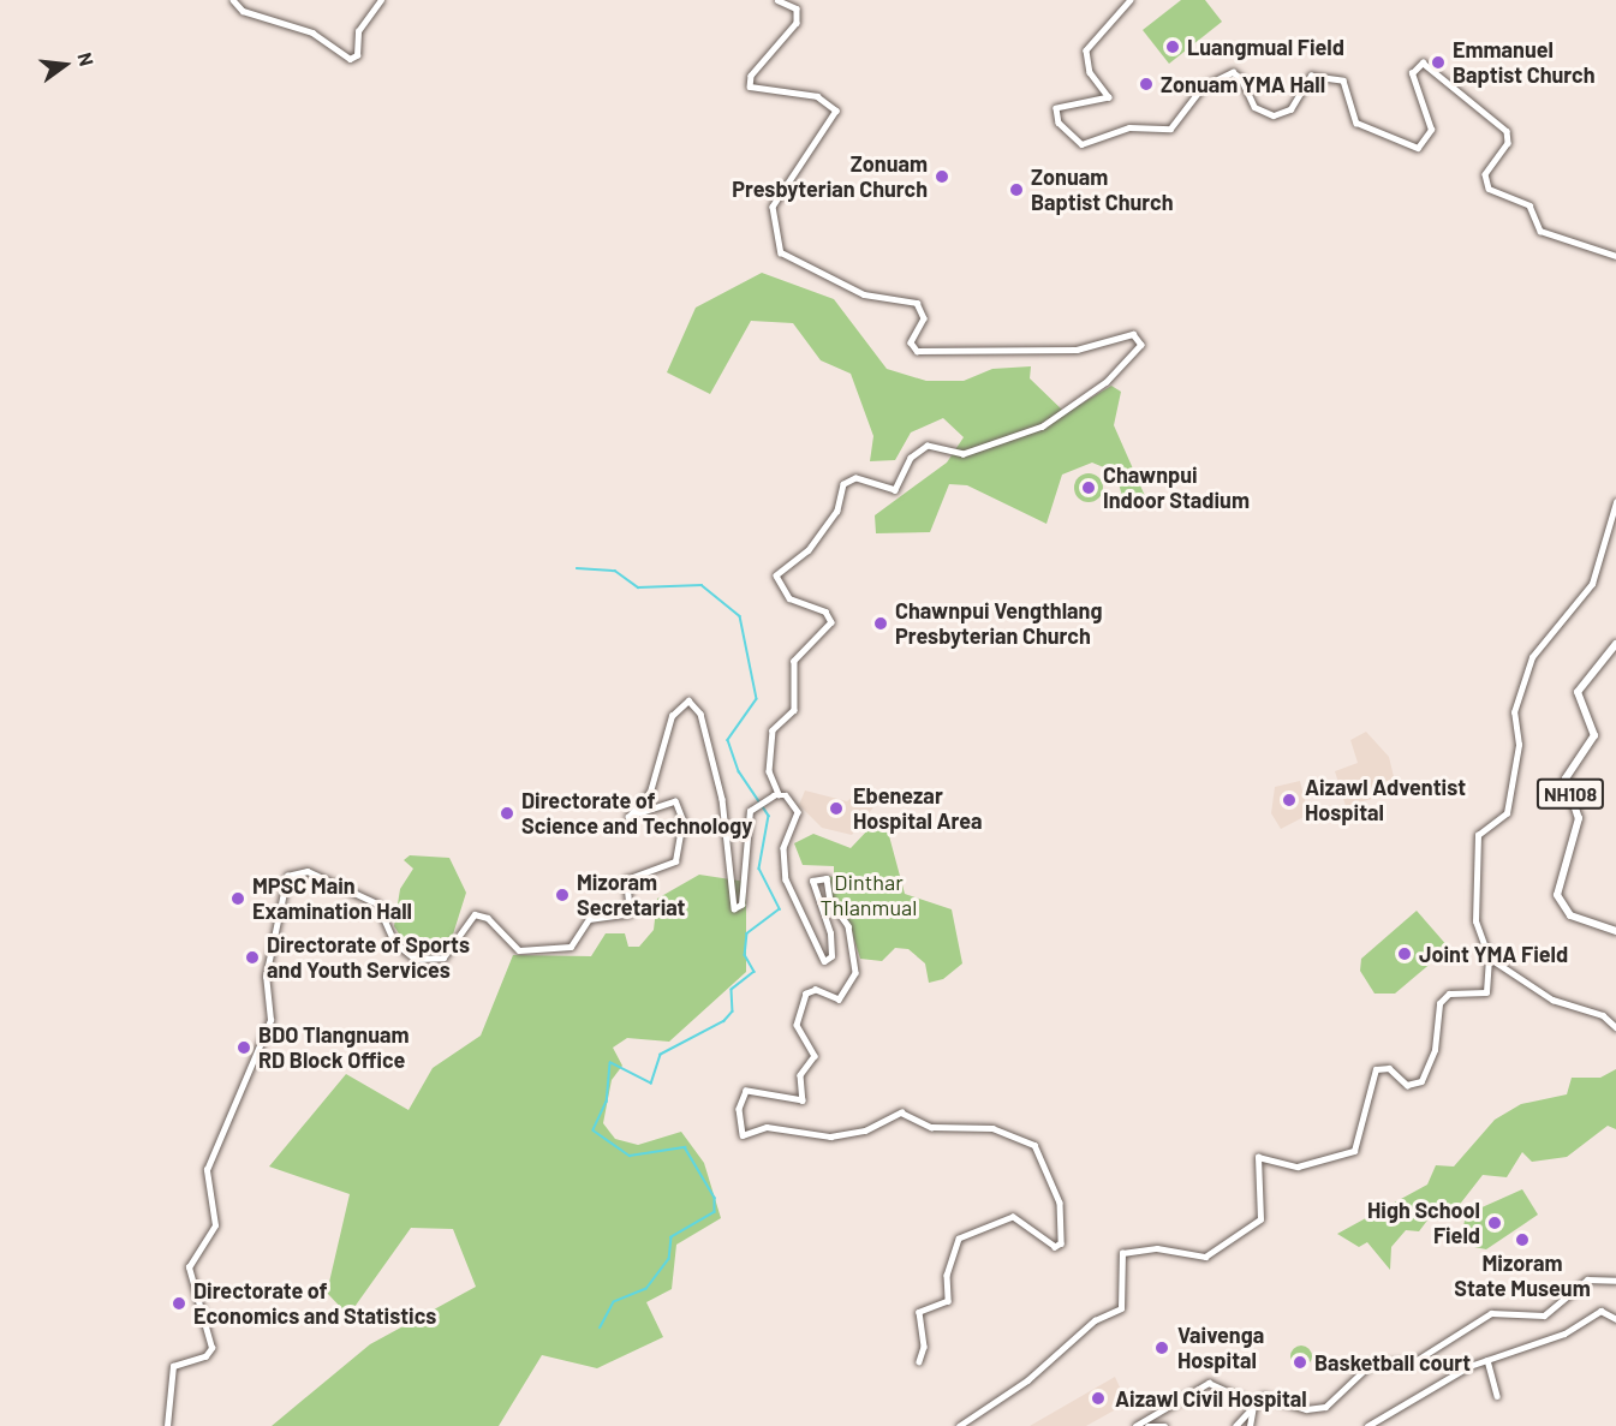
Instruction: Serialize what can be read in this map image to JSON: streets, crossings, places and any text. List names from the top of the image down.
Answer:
{
  "streets": {
    "highway": ["NH108"]
  },
  "parks": ["Dinthar Thlanmual"],
  "places": [
    "Luangmual Field",
    "Emmanuel Baptist Church",
    "Zonuam YMA Hall",
    "Zonuam Presbyterian Church",
    "Zonuam Baptist Church",
    "Chawnpui Indoor Stadium",
    "Chawnpui Vengthlang Presbyterian Church",
    "Aizawl Adventist Hospital",
    "Ebenezar Hospital Area",
    "Directorate of Science and Technology",
    "Mizoram Secretariat",
    "MPSC Main Examination Hall",
    "Joint YMA Field",
    "Directorate of Sports and Youth Services",
    "BDO Tlangnuam RD Block Office",
    "High School Field",
    "Mizoram State Museum",
    "Directorate of Economics and Statistics",
    "Vaivenga Hospital",
    "Basketball court",
    "Aizawl Civil Hospital"
  ],
  "north": "right"
}
